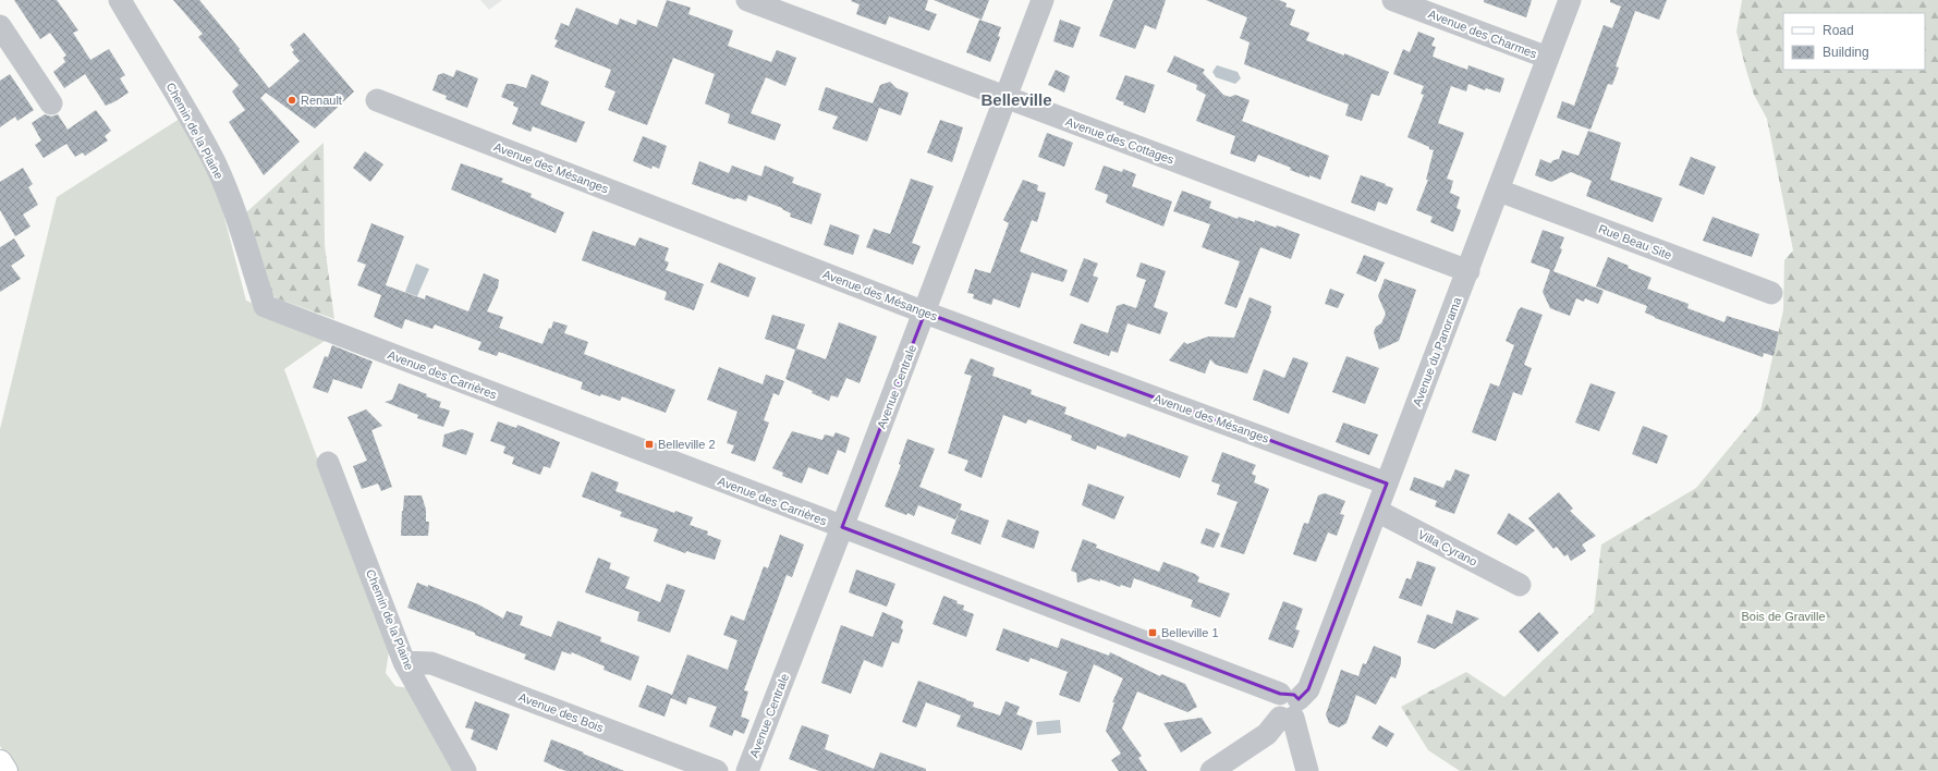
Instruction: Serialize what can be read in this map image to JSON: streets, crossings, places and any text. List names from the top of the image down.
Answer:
{
  "streets": {
    "street": [
      "Avenue des Charmes",
      "Chemin de la Plaine",
      "Avenue des Cottages",
      "Avenue des Mésanges",
      "Rue Beau Site",
      "Avenue du Panorama",
      "Avenue des Carrières",
      "Avenue Centrale",
      "Villa Cyrano",
      "Avenue des Bois"
    ]
  },
  "crossings": [
    ["Avenue des Charmes", "Avenue du Panorama"],
    ["Chemin de la Plaine", "Avenue des Carrières"],
    ["Chemin de la Plaine", "Avenue des Bois"],
    ["Avenue des Cottages", "Avenue du Panorama"],
    ["Avenue des Cottages", "Avenue Centrale"],
    ["Avenue des Mésanges", "Avenue du Panorama"],
    ["Avenue des Mésanges", "Avenue Centrale"],
    ["Rue Beau Site", "Avenue du Panorama"],
    ["Avenue du Panorama", "Avenue des Carrières"],
    ["Avenue du Panorama", "Villa Cyrano"],
    ["Avenue des Carrières", "Avenue Centrale"]
  ],
  "districts": ["Belleville"],
  "parks": ["Bois de Graville"],
  "places": {
    "other": ["Renault"],
    "transit": ["Belleville 2", "Belleville 1"]
  },
  "legend": ["Road", "Building"]
}
